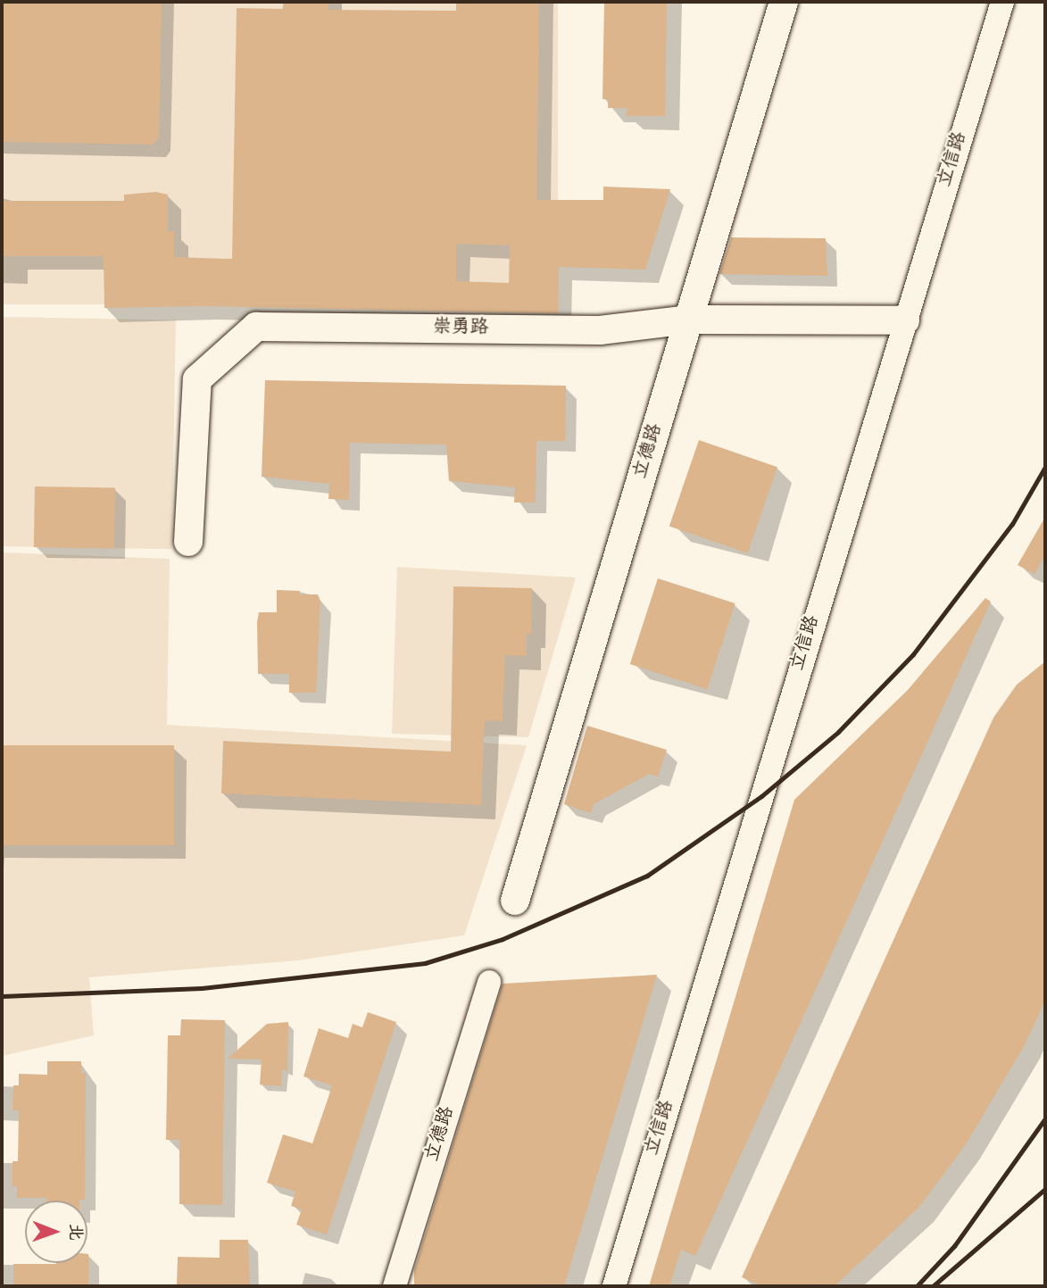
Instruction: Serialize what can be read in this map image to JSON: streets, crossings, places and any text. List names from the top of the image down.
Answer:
{
  "streets": {
    "street": ["立信路", "崇勇路", "立德路"]
  },
  "crossings": [
    ["立信路", "崇勇路"],
    ["崇勇路", "立德路"]
  ],
  "north": "right"
}
